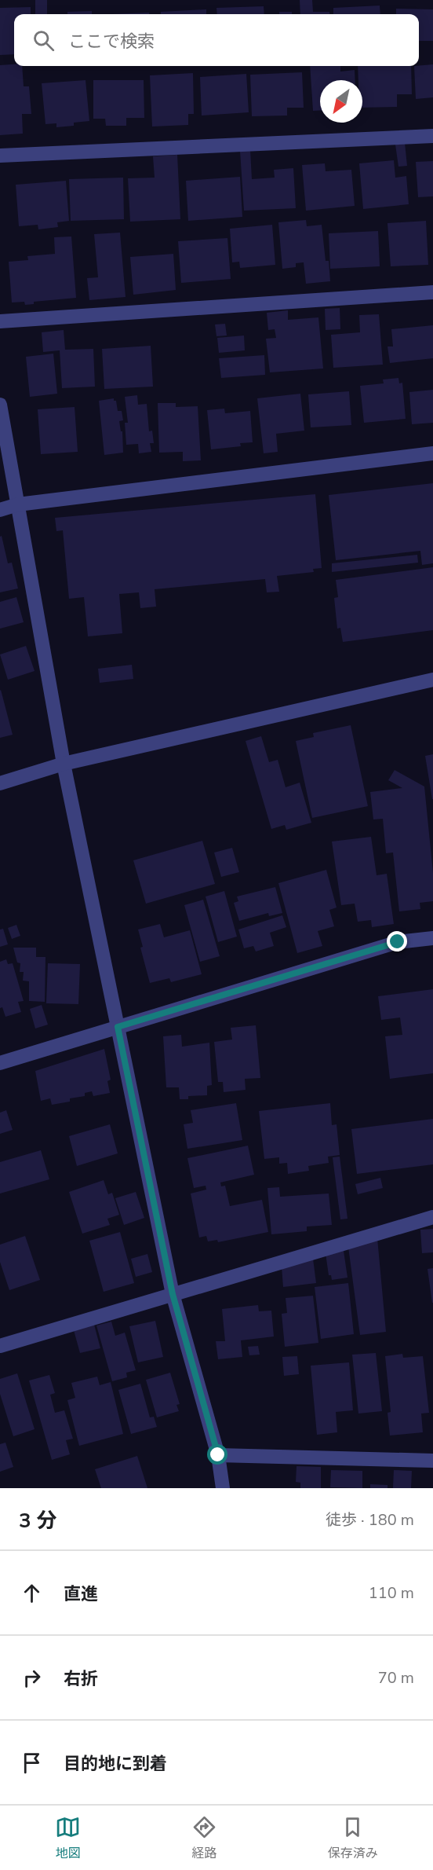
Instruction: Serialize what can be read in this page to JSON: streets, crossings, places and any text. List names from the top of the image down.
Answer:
{
  "north": "bottom left",
  "page": {
    "search": "ここで検索",
    "heading": ["3 分", "徒歩 · 180 m"],
    "list": [
      ["直進", "110 m"],
      ["右折", "70 m"],
      "目的地に到着"
    ],
    "nav": ["地図", "経路", "保存済み"]
  }
}
